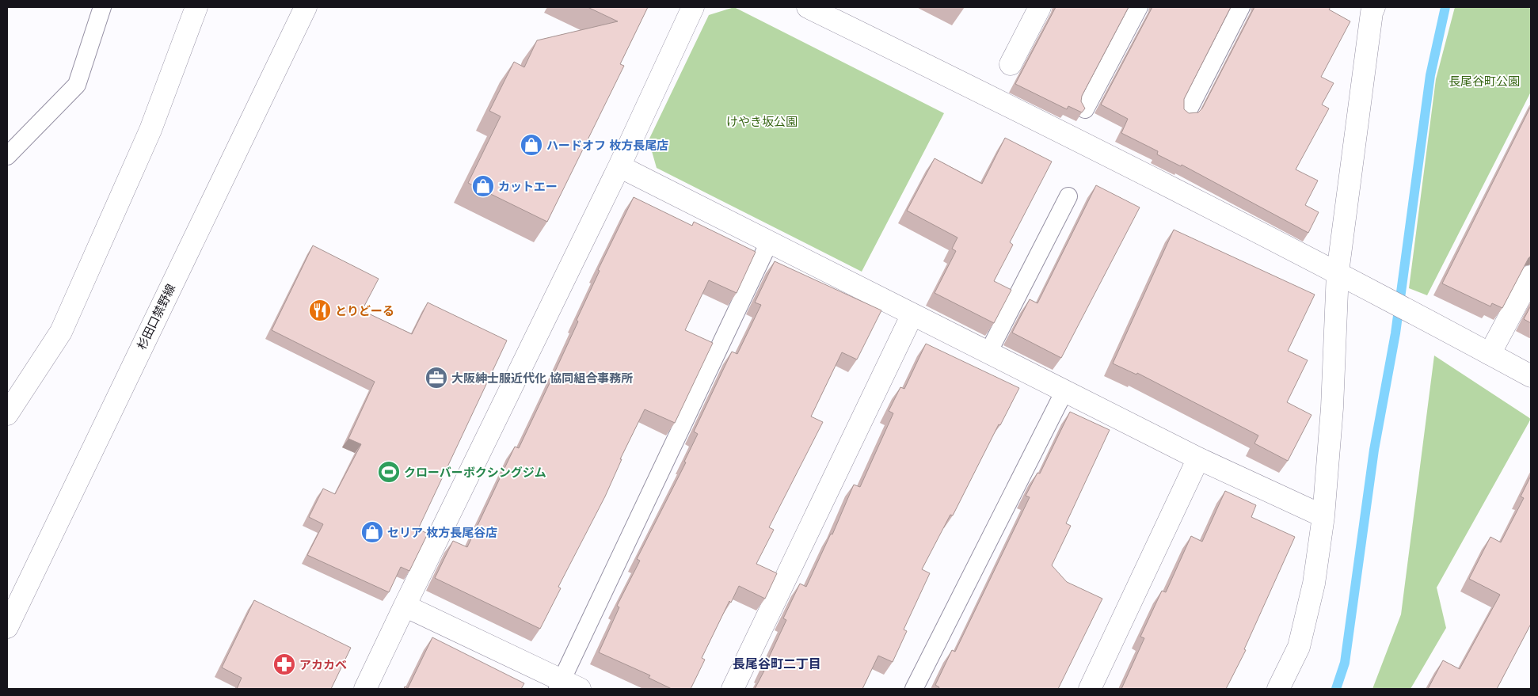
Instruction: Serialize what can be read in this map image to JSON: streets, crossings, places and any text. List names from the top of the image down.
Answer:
{
  "streets": {
    "street": ["杉田口禁野線"]
  },
  "districts": ["長尾谷町二丁目"],
  "parks": ["長尾谷町公園", "けやき坂公園"],
  "places": {
    "shop": ["ハードオフ 枚方長尾店", "カットエー", "セリア 枚方長尾谷店"],
    "restaurant": ["とりどーる"],
    "office": ["大阪紳士服近代化 協同組合事務所"],
    "sports": ["クローバーボクシングジム"],
    "pharmacy": ["アカカベ"]
  }
}
